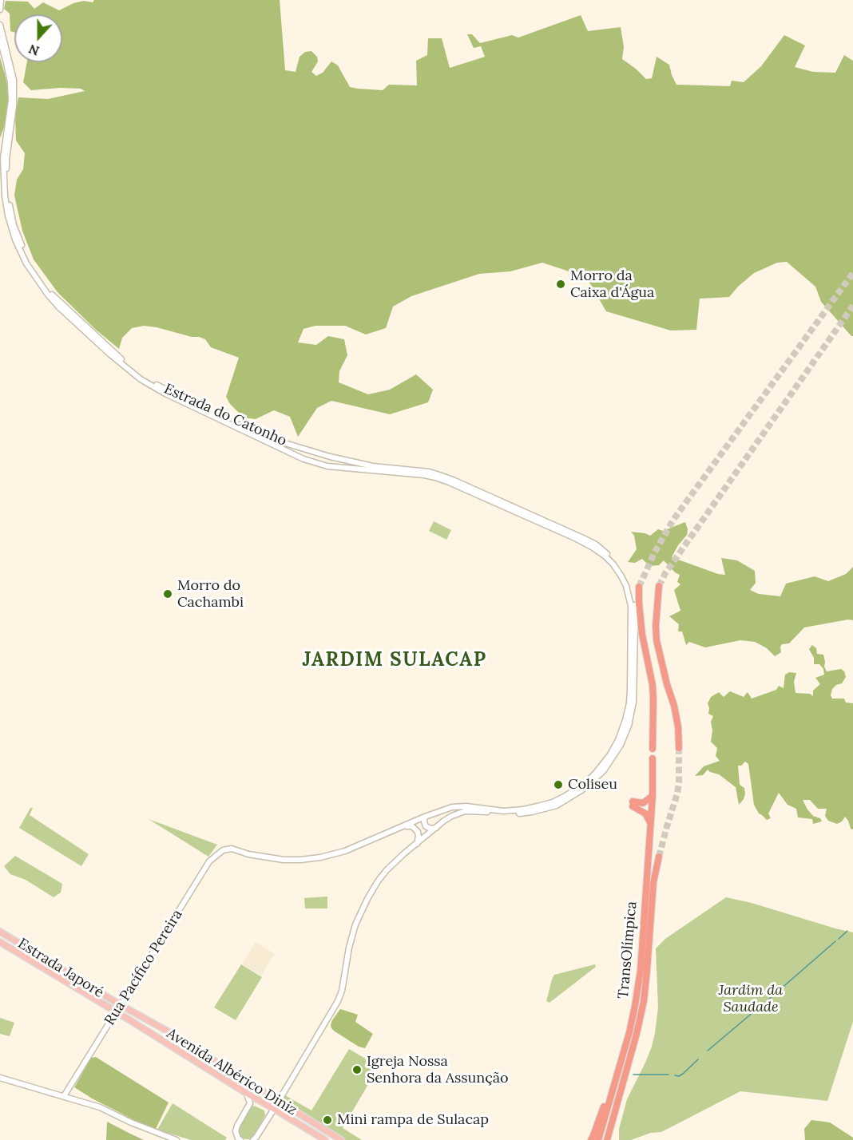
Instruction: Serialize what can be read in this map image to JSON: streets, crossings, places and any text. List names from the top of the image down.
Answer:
{
  "streets": {
    "highway": ["TransOlímpica"],
    "main road": [
      "Estrada do Catonho",
      "Rua Pacífico Pereira",
      "Estrada Japoré",
      "Avenida Albérico Diniz"
    ]
  },
  "crossings": [
    ["Rua Pacífico Pereira", "Estrada Japoré"],
    ["Rua Pacífico Pereira", "Avenida Albérico Diniz"],
    ["Estrada Japoré", "Avenida Albérico Diniz"]
  ],
  "districts": ["JARDIM SULACAP"],
  "parks": ["Jardim da Saudade"],
  "places": [
    "Morro da Caixa d'Água",
    "Morro do Cachambi",
    "Coliseu",
    "Igreja Nossa Senhora da Assunção",
    "Mini rampa de Sulacap"
  ],
  "north": "bottom"
}
